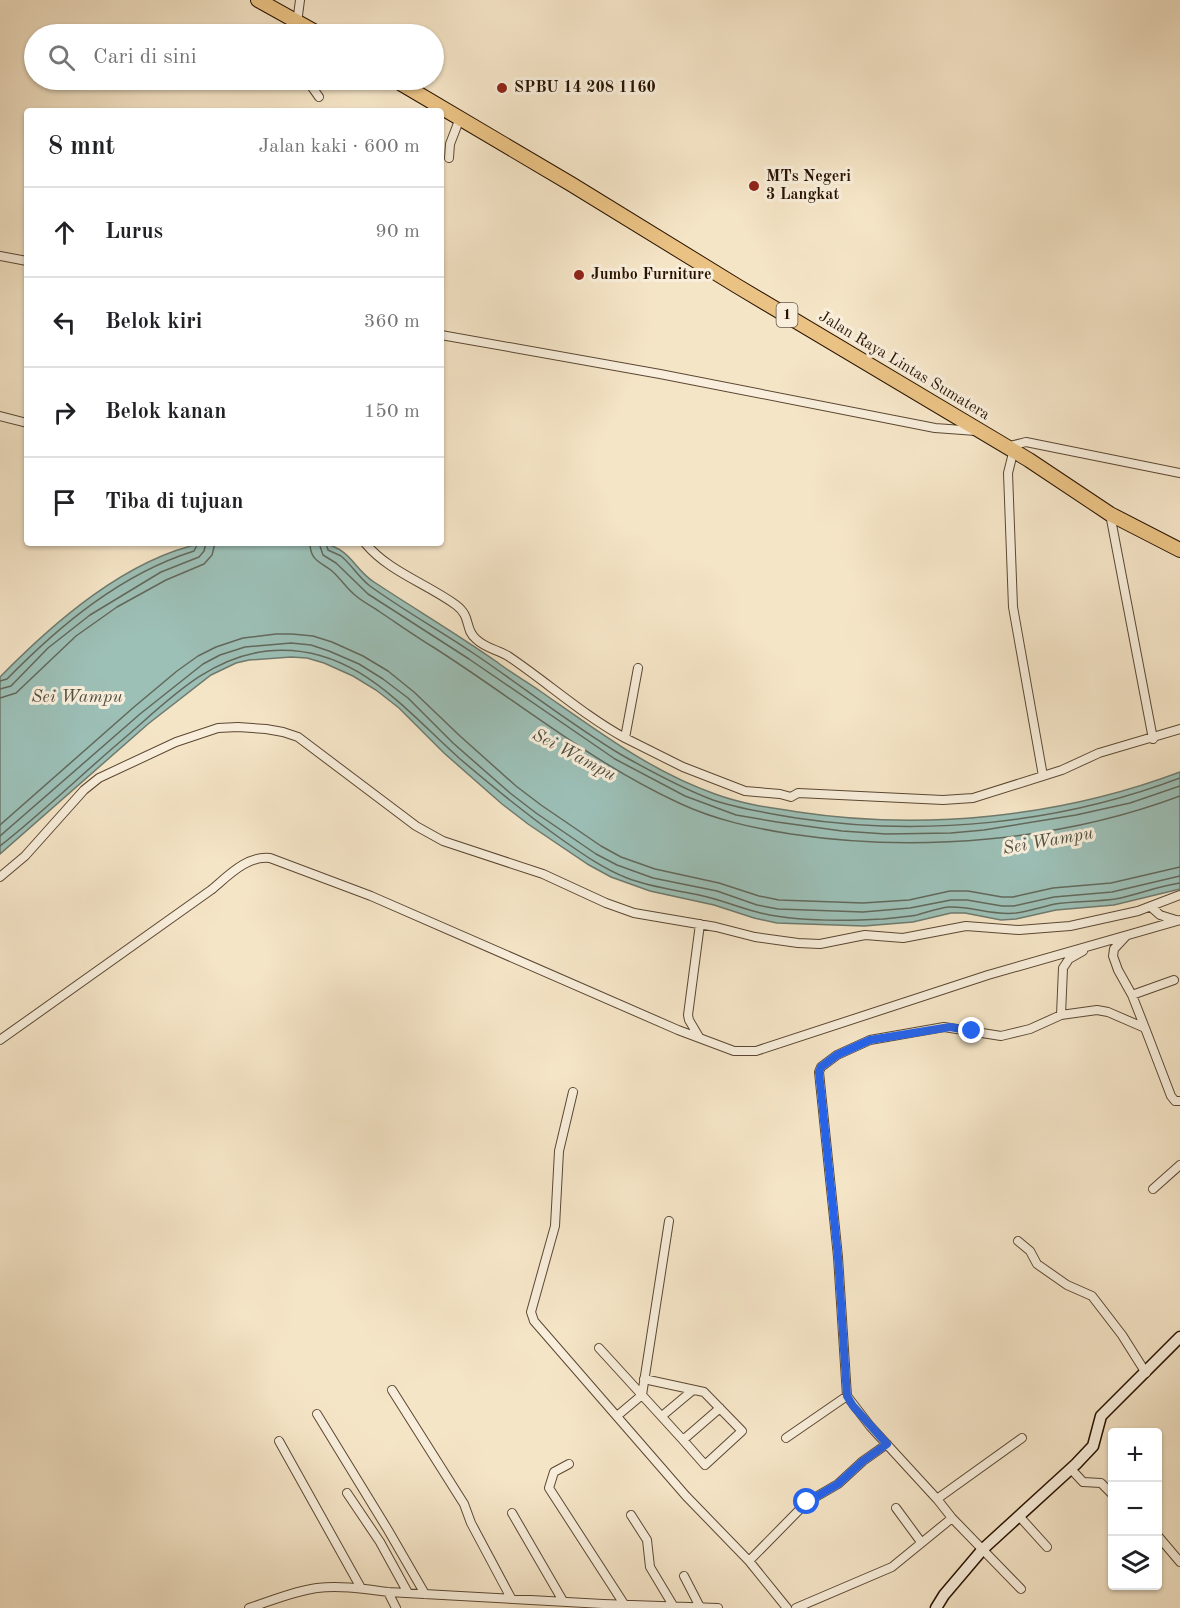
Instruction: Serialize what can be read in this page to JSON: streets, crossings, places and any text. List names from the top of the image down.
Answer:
{
  "streets": {
    "highway": ["1", "Jalan Raya Lintas Sumatera"]
  },
  "water": ["Sei Wampu"],
  "places": ["SPBU 14 208 1160", "MTs Negeri 3 Langkat", "Jumbo Furniture"],
  "page": {
    "search": "Cari di sini",
    "heading": ["8 mnt", "Jalan kaki · 600 m"],
    "list": [
      ["Lurus", "90 m"],
      ["Belok kiri", "360 m"],
      ["Belok kanan", "150 m"],
      "Tiba di tujuan"
    ],
    "map_buttons": ["+", "−"]
  }
}
